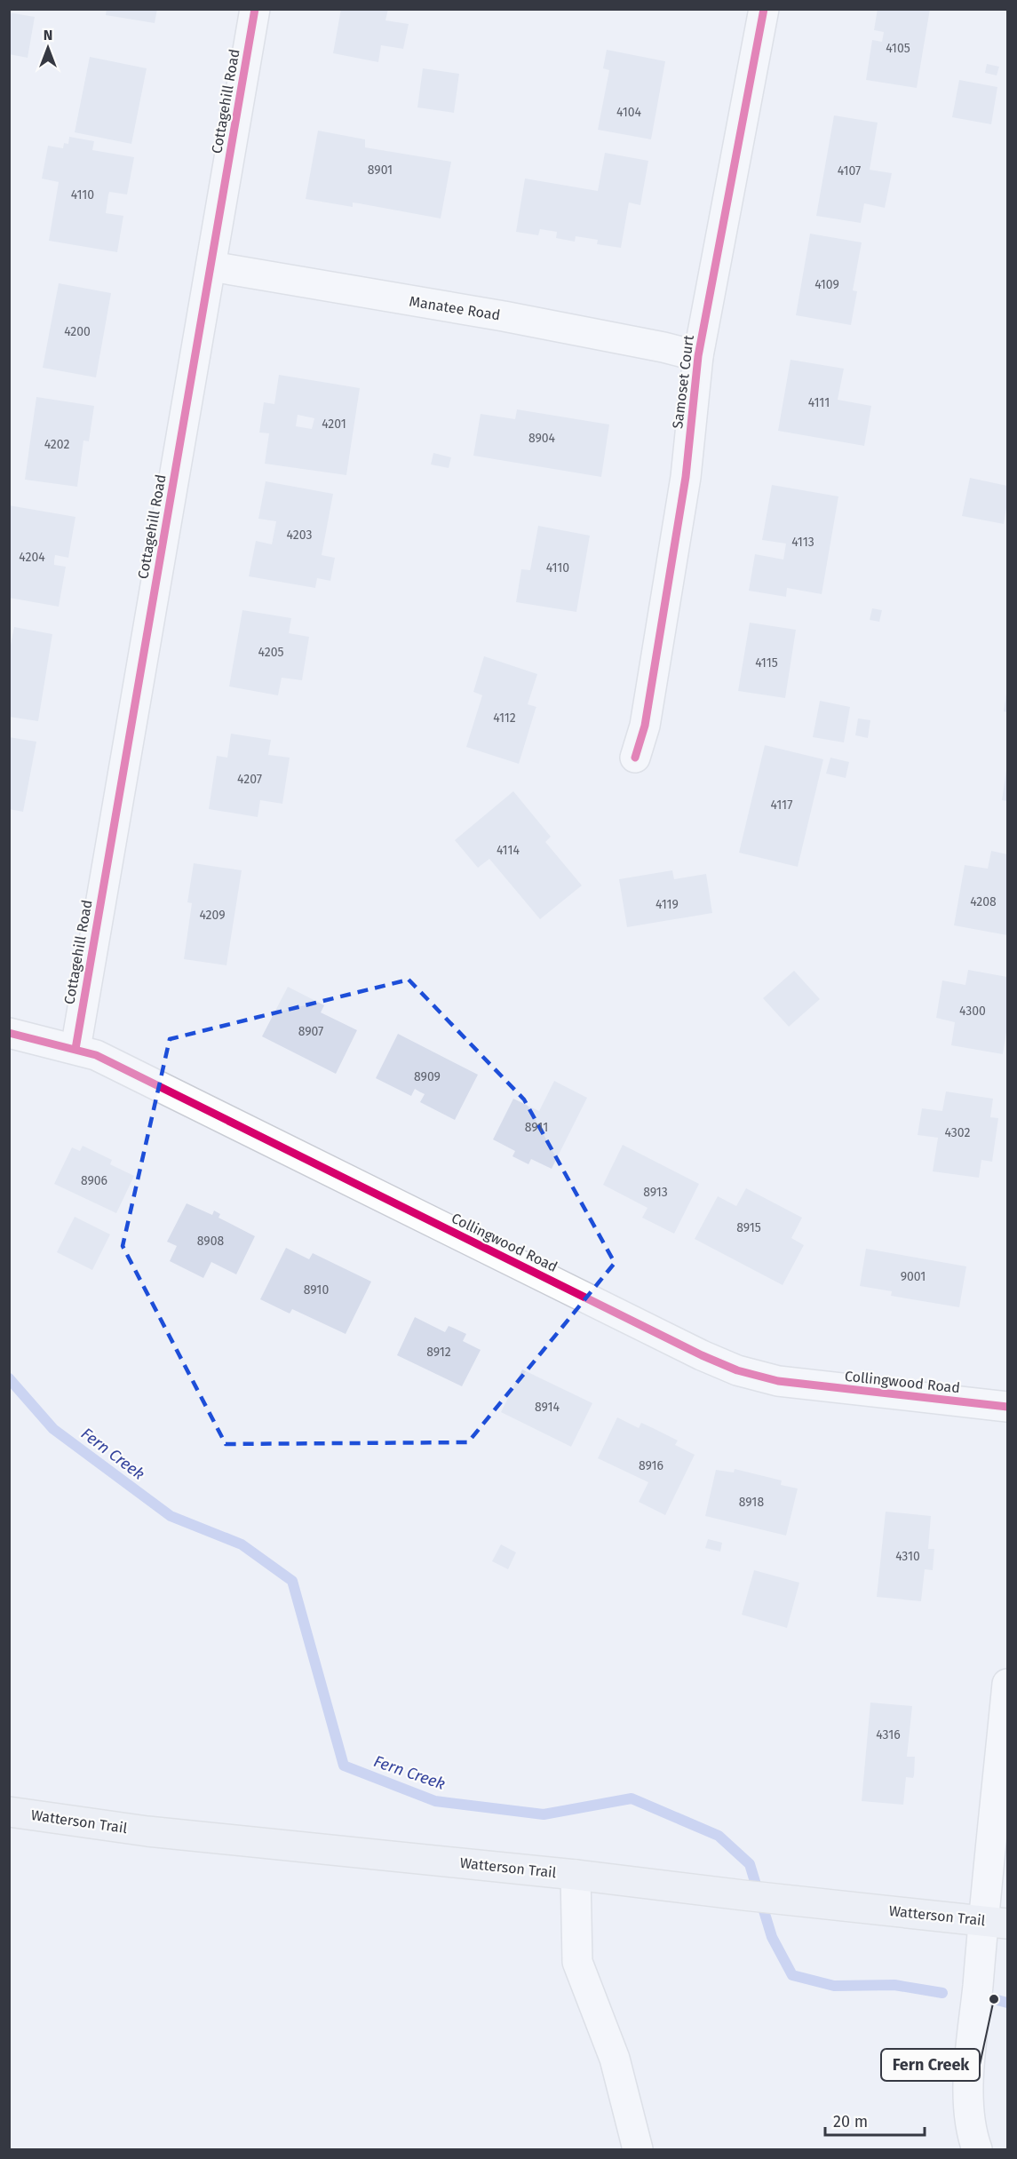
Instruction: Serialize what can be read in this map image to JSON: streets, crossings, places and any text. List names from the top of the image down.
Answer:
{
  "streets": {
    "main road": ["Watterson Trail"],
    "street": [
      "Cottagehill Road",
      "Manatee Road",
      "Samoset Court",
      "Collingwood Road"
    ]
  },
  "crossings": [
    ["Cottagehill Road", "Manatee Road"],
    ["Cottagehill Road", "Collingwood Road"],
    ["Manatee Road", "Samoset Court"]
  ],
  "water": ["Fern Creek"],
  "places": ["Fern Creek"],
  "house_numbers": [
    "4105",
    "4104",
    "8901",
    "4107",
    "4110",
    "4109",
    "4200",
    "4111",
    "4201",
    "8904",
    "4202",
    "4203",
    "4113",
    "4204",
    "4110",
    "4205",
    "4115",
    "4112",
    "4207",
    "4117",
    "4114",
    "4208",
    "4119",
    "4209",
    "4300",
    "8907",
    "8909",
    "8911",
    "4302",
    "8906",
    "8913",
    "8915",
    "8908",
    "9001",
    "8910",
    "8912",
    "8914",
    "8916",
    "8918",
    "4310",
    "4316"
  ],
  "scale_bar": "20 m",
  "north": "top"
}
